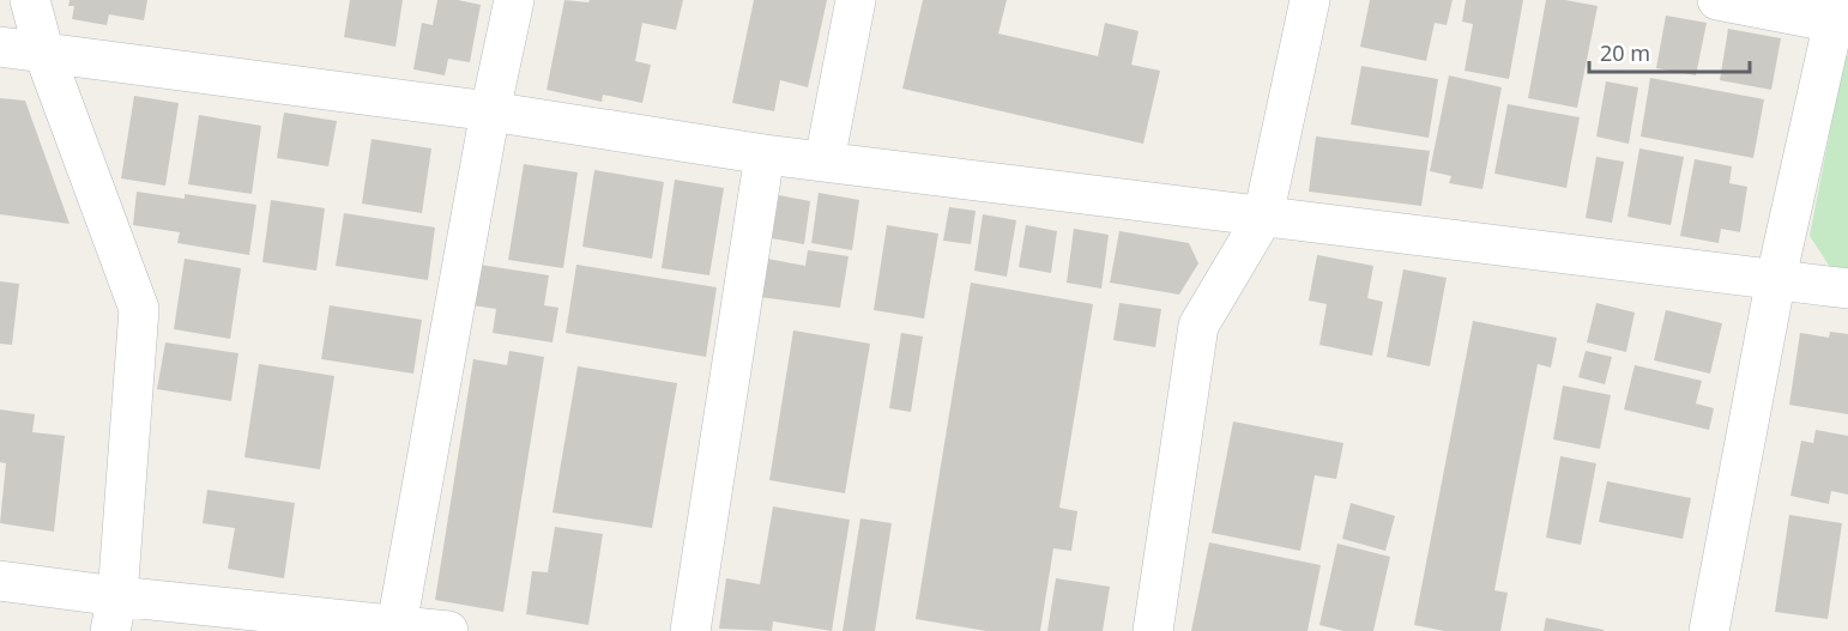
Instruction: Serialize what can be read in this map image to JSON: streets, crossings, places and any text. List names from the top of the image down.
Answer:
{
  "scale_bar": "20 m"
}
